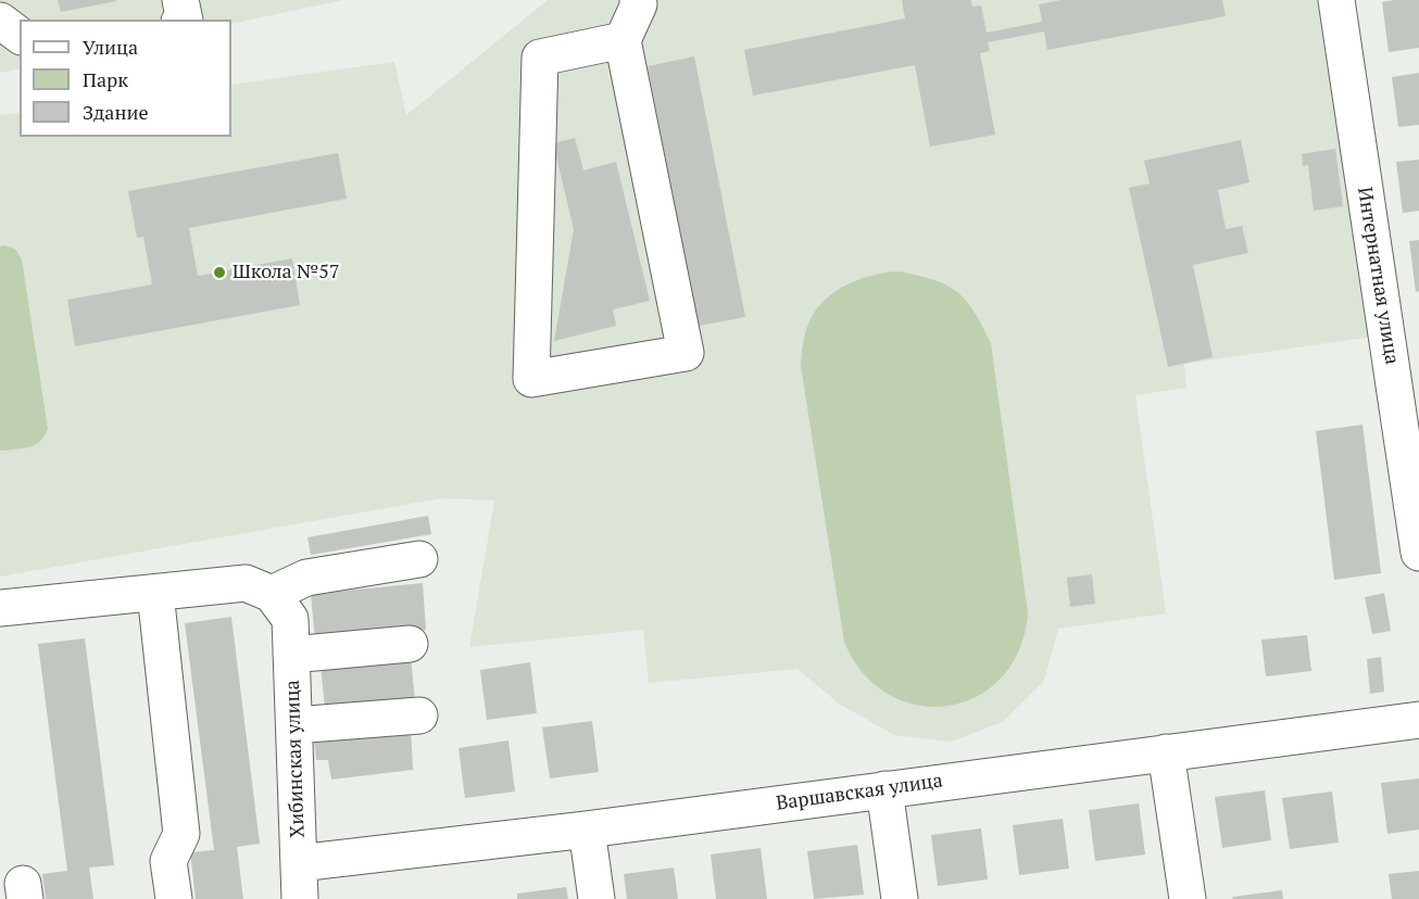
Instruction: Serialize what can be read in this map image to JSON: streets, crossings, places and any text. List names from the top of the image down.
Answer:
{
  "streets": {
    "street": ["Интернатная улица", "Хибинская улица", "Варшавская улица"]
  },
  "crossings": [
    ["Хибинская улица", "Варшавская улица"]
  ],
  "places": ["Школа №57"],
  "legend": ["Улица", "Парк", "Здание"]
}
